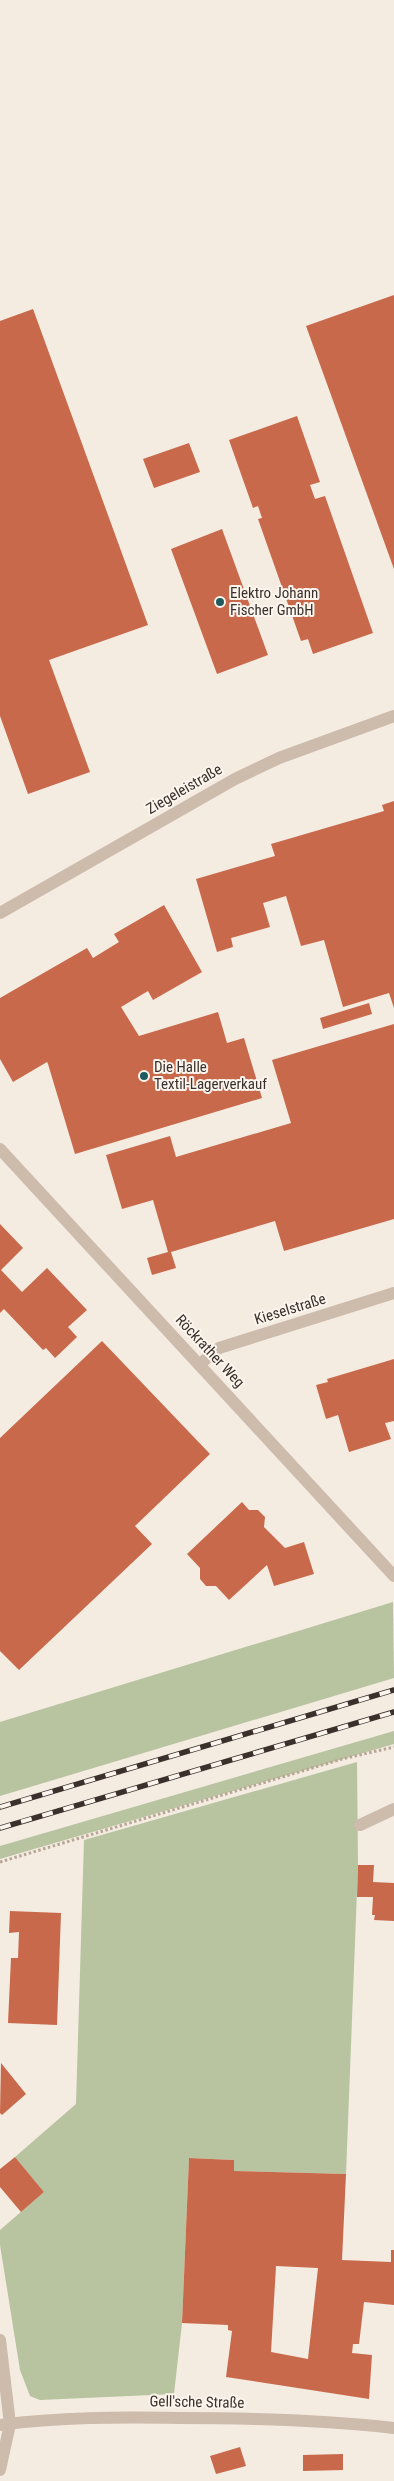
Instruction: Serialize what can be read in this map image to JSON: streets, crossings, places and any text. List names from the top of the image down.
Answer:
{
  "streets": {
    "street": [
      "Ziegeleistraße",
      "Kieselstraße",
      "Röckrather Weg",
      "Gell'sche Straße"
    ]
  },
  "crossings": [
    ["Kieselstraße", "Röckrather Weg"]
  ],
  "places": ["Elektro Johann Fischer GmbH", "Die Halle Textil-Lagerverkauf"]
}
